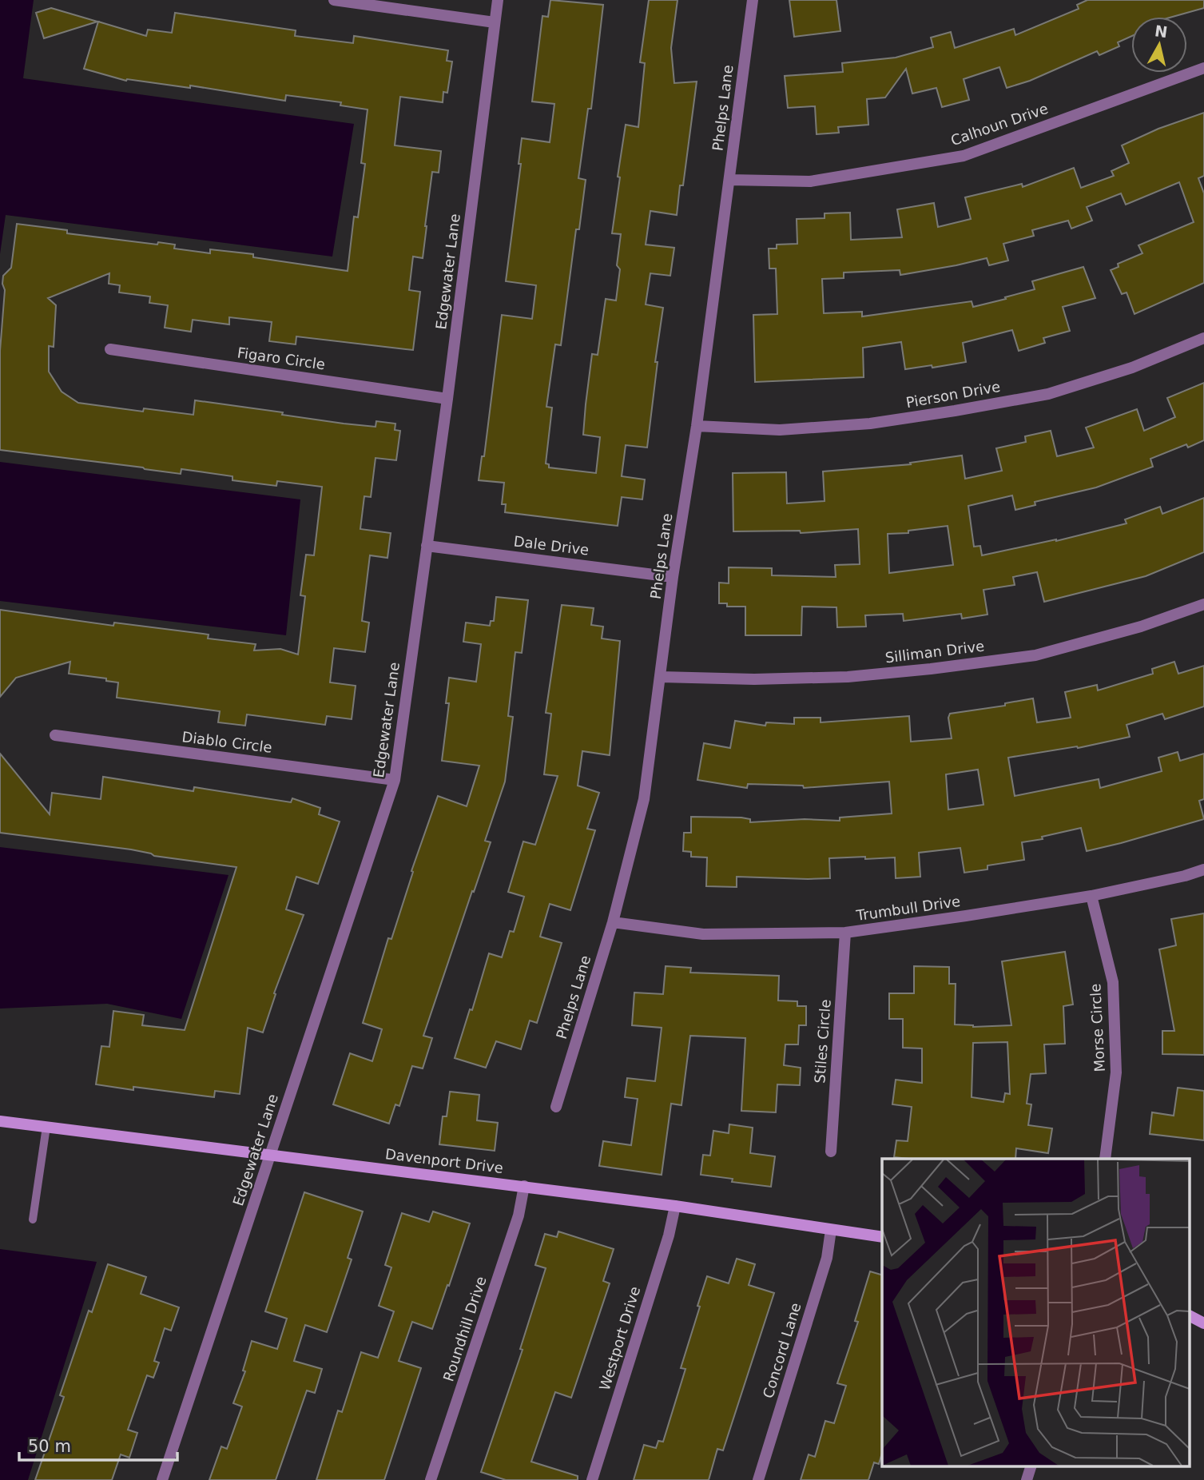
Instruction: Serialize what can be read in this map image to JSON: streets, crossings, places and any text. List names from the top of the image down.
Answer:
{
  "streets": {
    "street": [
      "Phelps Lane",
      "Calhoun Drive",
      "Edgewater Lane",
      "Figaro Circle",
      "Pierson Drive",
      "Dale Drive",
      "Silliman Drive",
      "Diablo Circle",
      "Trumbull Drive",
      "Morse Circle",
      "Stiles Circle",
      "Davenport Drive",
      "Roundhill Drive",
      "Westport Drive",
      "Concord Lane"
    ]
  },
  "crossings": [
    ["Phelps Lane", "Calhoun Drive"],
    ["Phelps Lane", "Pierson Drive"],
    ["Phelps Lane", "Dale Drive"],
    ["Phelps Lane", "Silliman Drive"],
    ["Phelps Lane", "Trumbull Drive"],
    ["Edgewater Lane", "Figaro Circle"],
    ["Edgewater Lane", "Dale Drive"],
    ["Edgewater Lane", "Diablo Circle"],
    ["Edgewater Lane", "Davenport Drive"],
    ["Trumbull Drive", "Morse Circle"],
    ["Trumbull Drive", "Stiles Circle"],
    ["Davenport Drive", "Roundhill Drive"],
    ["Davenport Drive", "Westport Drive"],
    ["Davenport Drive", "Concord Lane"]
  ],
  "scale_bar": "50 m",
  "north": "top"
}
